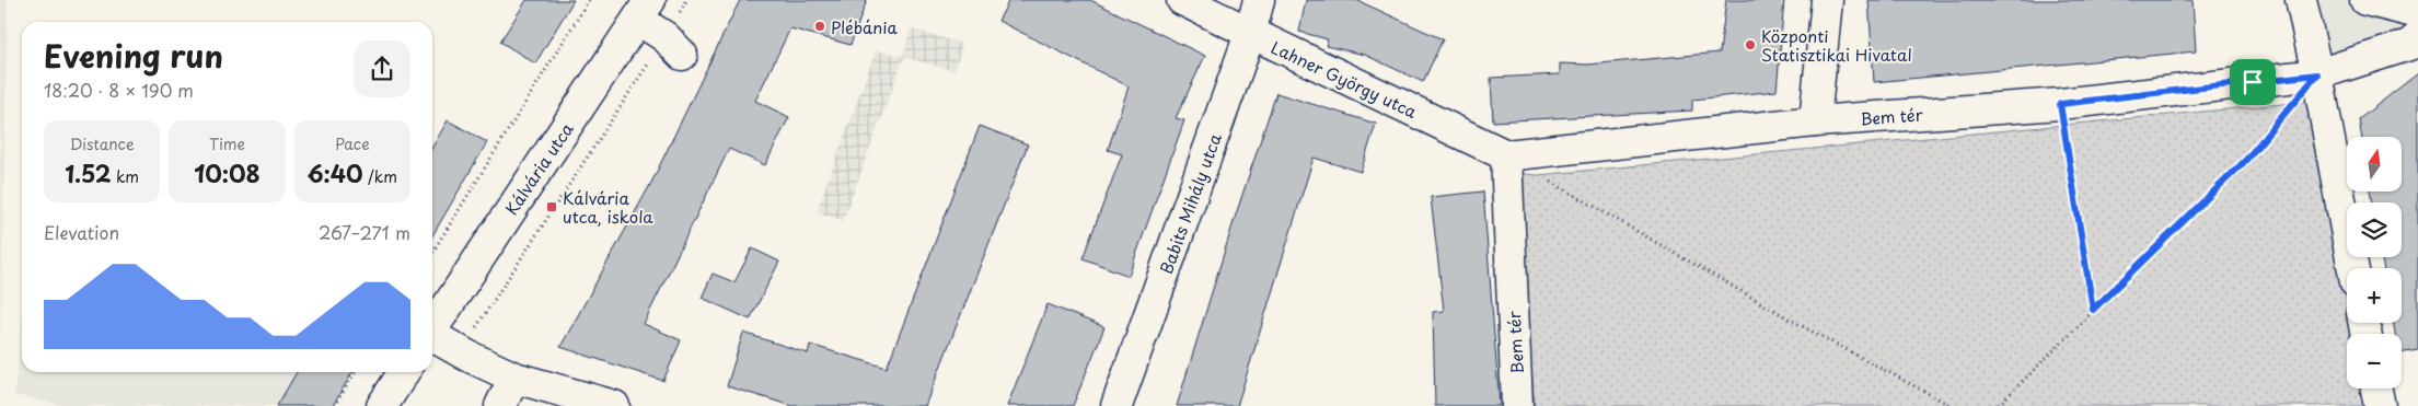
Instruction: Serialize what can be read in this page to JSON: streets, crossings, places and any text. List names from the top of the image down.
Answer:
{
  "streets": {
    "street": [
      "Lahner György utca",
      "Bem tér",
      "Kálvária utca",
      "Babits Mihály utca"
    ]
  },
  "crossings": [
    ["Lahner György utca", "Bem tér"],
    ["Lahner György utca", "Babits Mihály utca"]
  ],
  "places": {
    "other": ["Plébánia", "Központi Statisztikai Hivatal"],
    "transit": ["Kálvária utca, iskola"]
  },
  "north": "top",
  "page": {
    "heading": ["Evening run", "18:20 · 8 × 190 m"],
    "stats": [
      ["Distance", "1.52 km"],
      ["Time", "10:08"],
      ["Pace", "6:40 /km"]
    ],
    "map_buttons": ["+", "−"],
    "chart": ["Elevation", "267–271 m"]
  }
}
